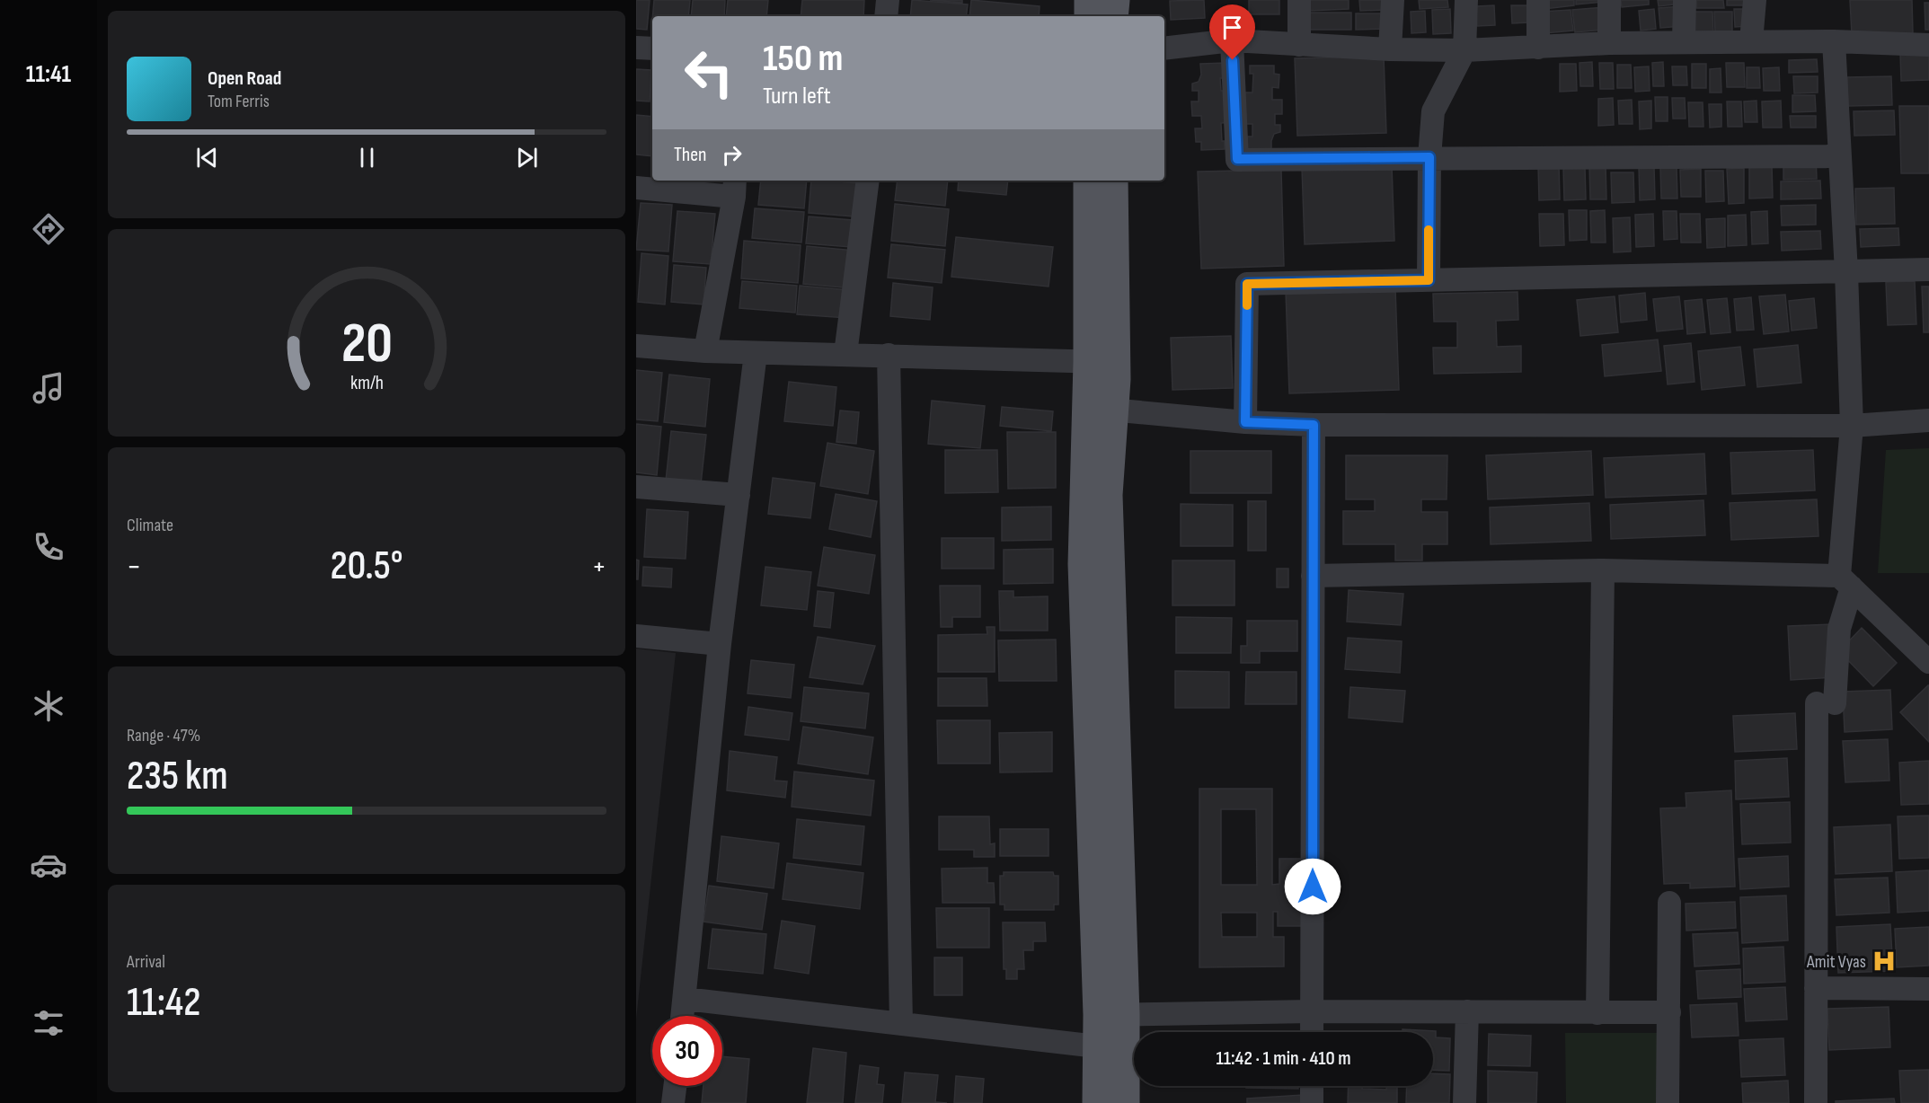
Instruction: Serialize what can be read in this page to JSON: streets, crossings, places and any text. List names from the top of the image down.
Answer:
{
  "places": {
    "hospital": ["Amit Vyas"]
  },
  "page": {
    "tabs": "11:41",
    "turn": ["150 m", "Turn left"],
    "song": ["Open Road", "Tom Ferris"],
    "then": "Then",
    "tile": [
      "Climate",
      ["Range · 47%", "235 km"],
      ["Arrival", "11:42"]
    ],
    "heat": ["−", "20.5°", "+"],
    "limit": "30",
    "trip": "11:42 · 1 min · 410 m",
    "gauge": ["20", "km/h"]
  }
}
